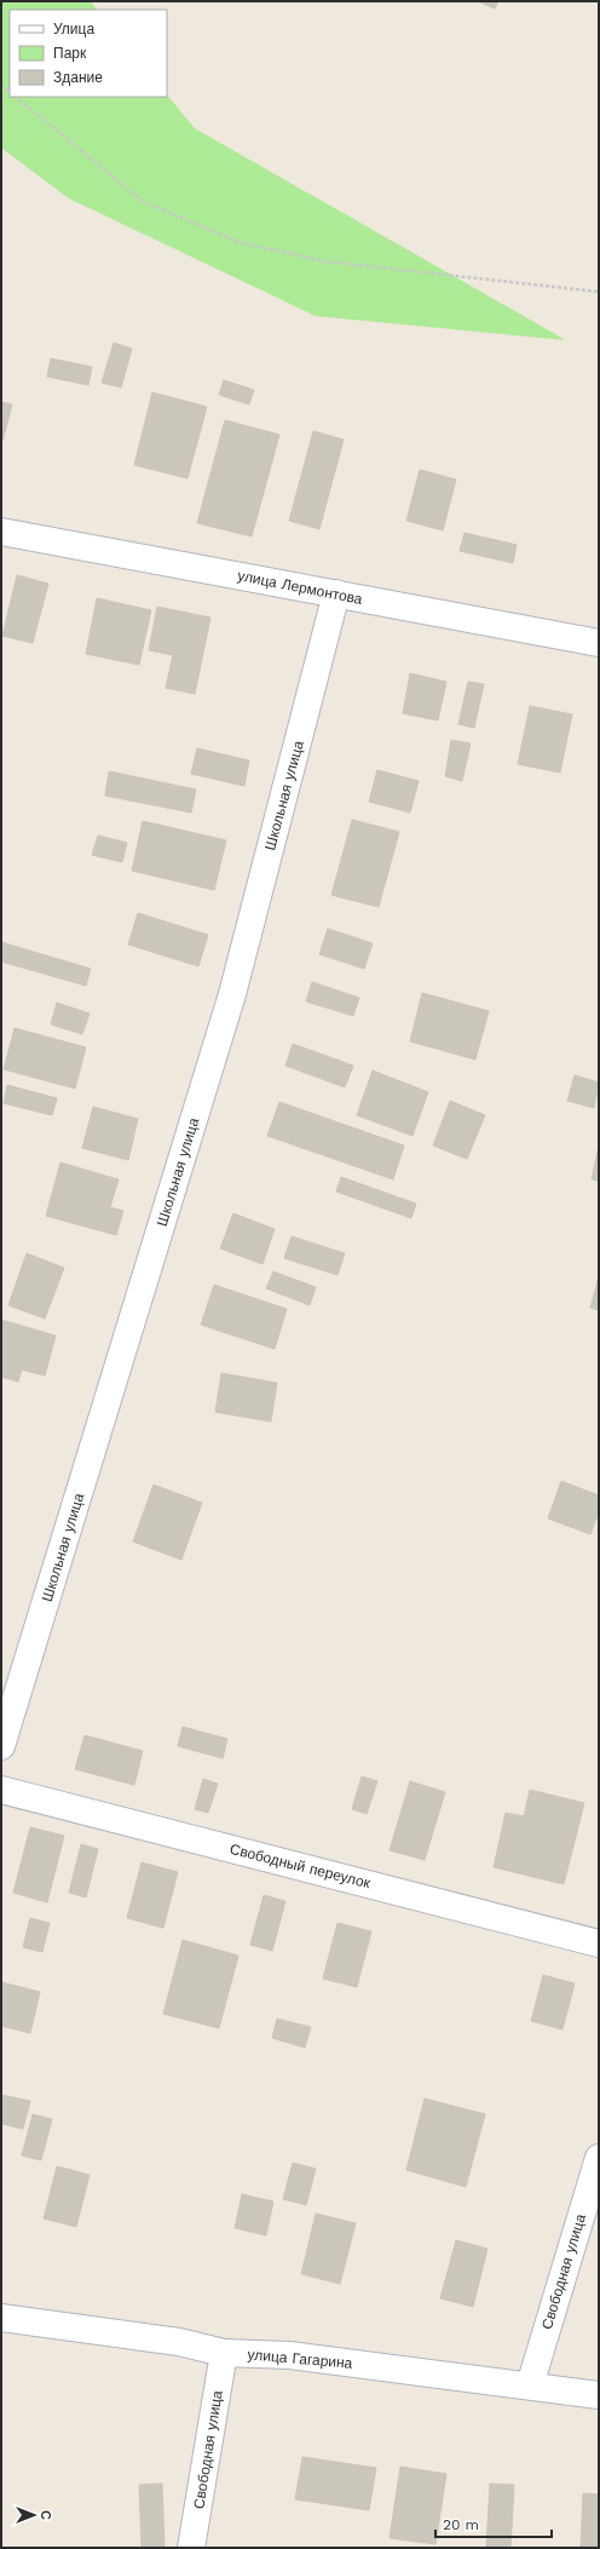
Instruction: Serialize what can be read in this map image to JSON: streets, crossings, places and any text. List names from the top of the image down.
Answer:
{
  "streets": {
    "street": [
      "улица Лермонтова",
      "Школьная улица",
      "Свободный переулок",
      "Свободная улица",
      "улица Гагарина"
    ]
  },
  "crossings": [
    ["улица Лермонтова", "Школьная улица"],
    ["Свободная улица", "улица Гагарина"]
  ],
  "legend": ["Улица", "Парк", "Здание"],
  "scale_bar": "20 m",
  "north": "right"
}
